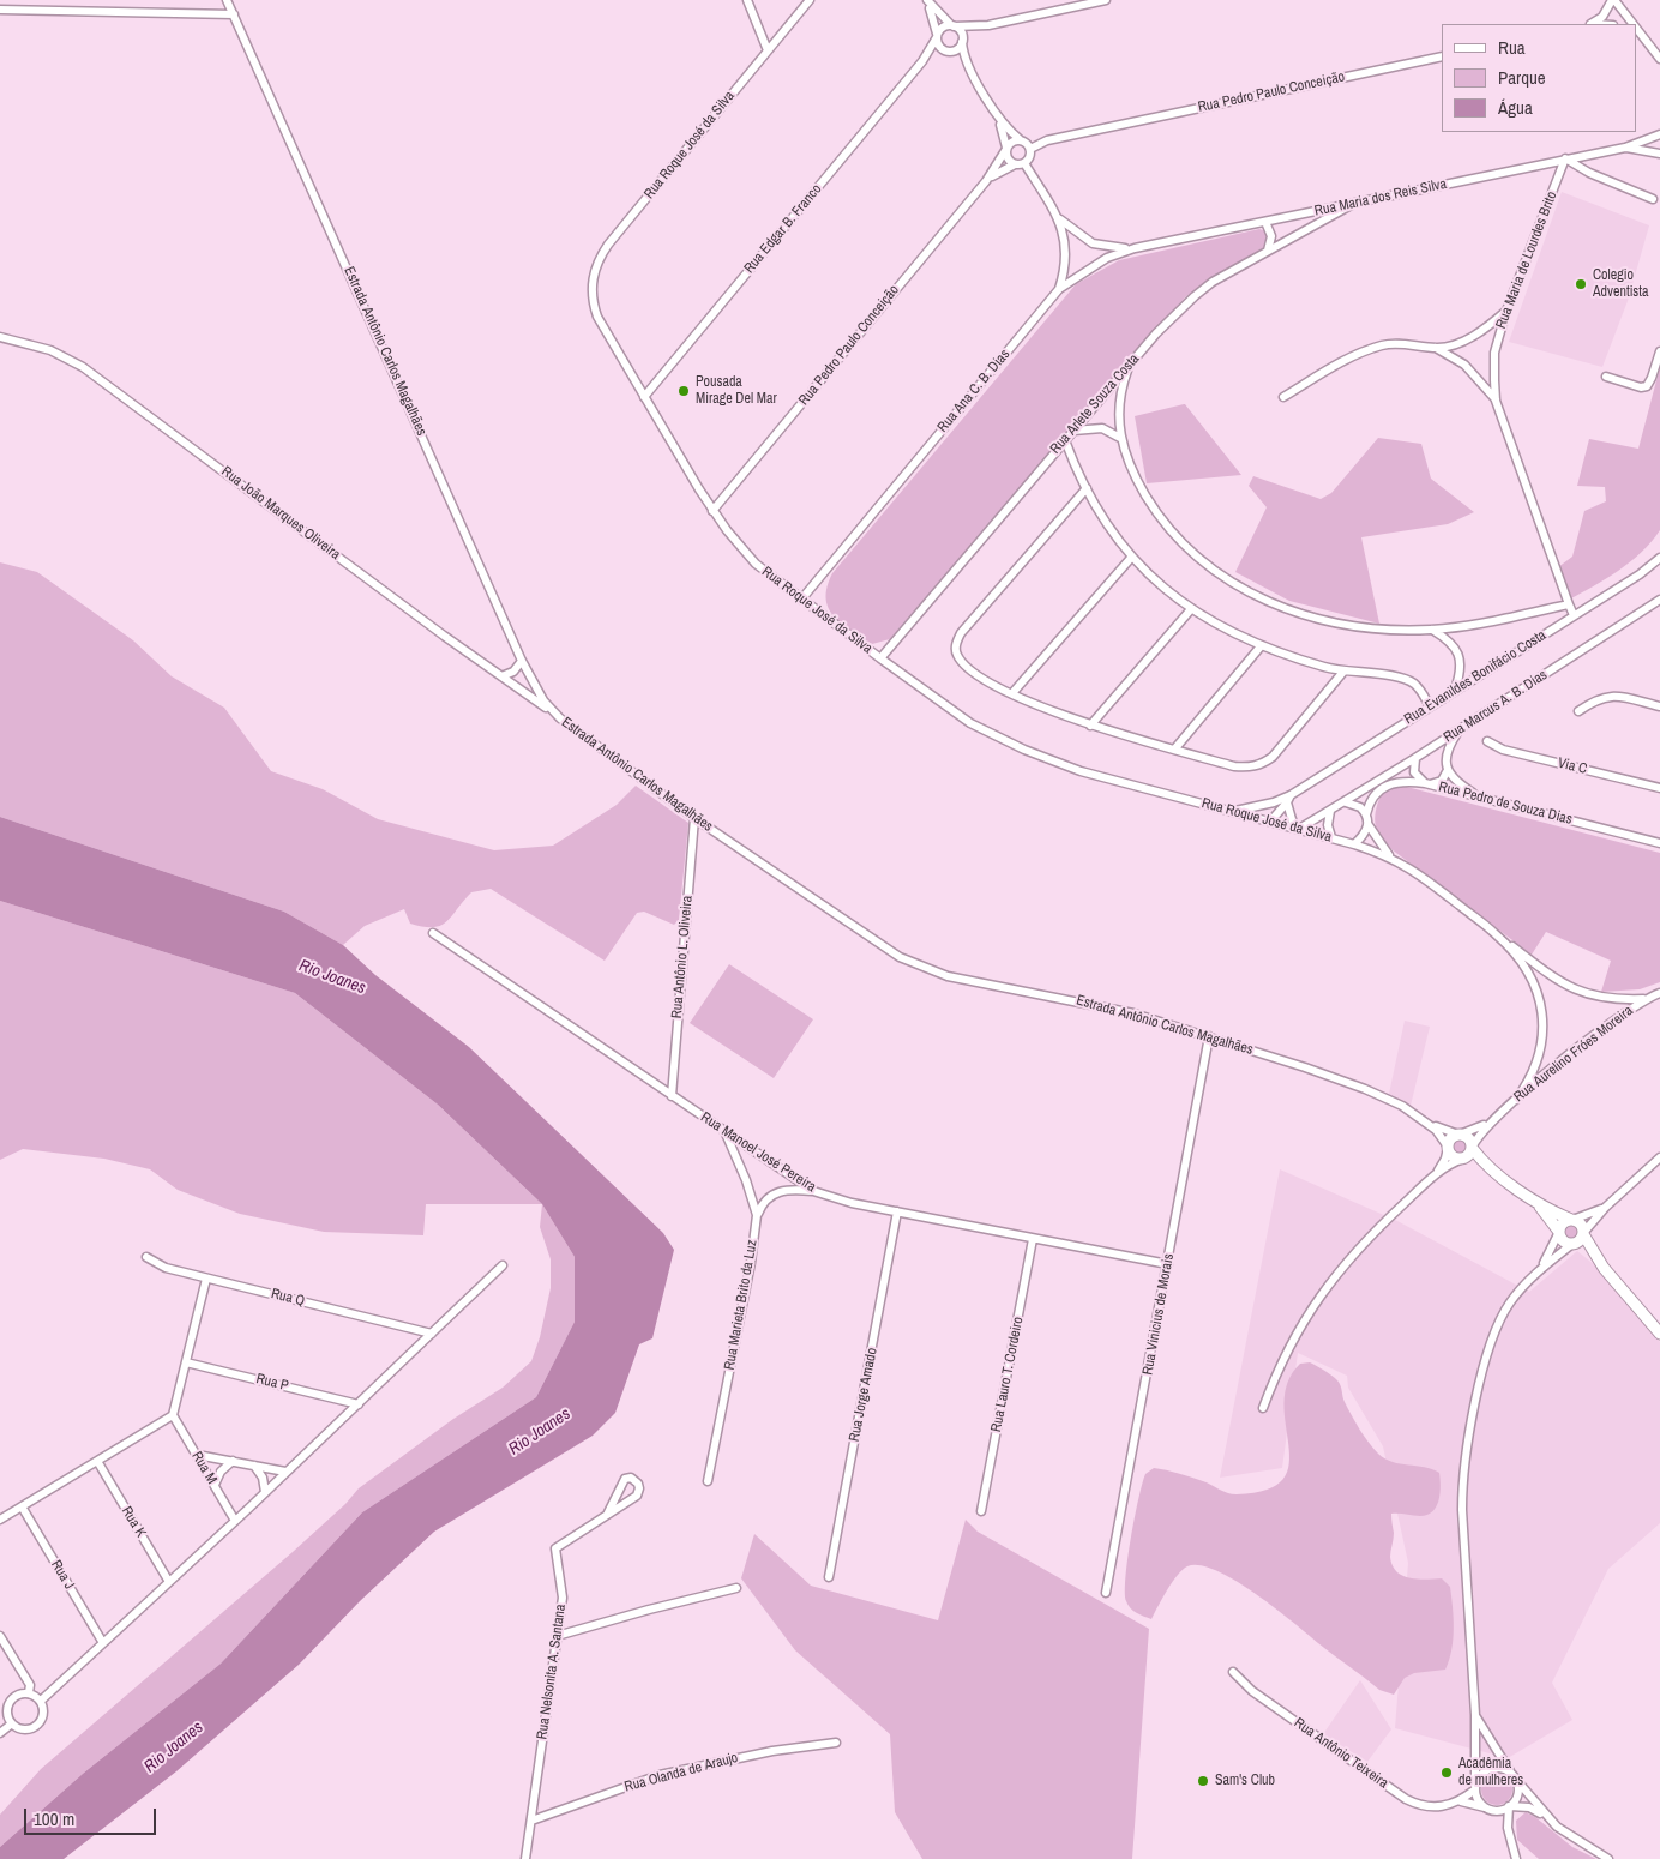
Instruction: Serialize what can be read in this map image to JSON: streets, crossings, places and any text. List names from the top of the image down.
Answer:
{
  "streets": {
    "street": [
      "Rua Pedro Paulo Conceição",
      "Rua Roque José da Silva",
      "Rua Maria dos Reis Silva",
      "Rua Edgar B. Franco",
      "Rua Maria de Lourdes Brito",
      "Estrada Antônio Carlos Magalhães",
      "Rua Ana C. B. Dias",
      "Rua Arlete Souza Costa",
      "Rua João Marques Oliveira",
      "Rua Evanildes Bonifácio Costa",
      "Rua Marcus A. B. Dias",
      "Via C",
      "Rua Pedro de Souza Dias",
      "Rua Antônio L. Oliveira",
      "Rua Aurelino Fróes Moreira",
      "Rua Manoel José Pereira",
      "Rua Q",
      "Rua Marieta Brito da Luz",
      "Rua Vinicius de Morais",
      "Rua Lauro T. Cordeiro",
      "Rua P",
      "Rua Jorge Amado",
      "Rua M",
      "Rua K",
      "Rua J",
      "Rua Nelsonita A. Santana",
      "Rua Antônio Teixeira",
      "Rua Olanda de Araujo"
    ]
  },
  "crossings": [
    ["Rua Pedro Paulo Conceição", "Rua Roque José da Silva"],
    ["Rua Pedro Paulo Conceição", "Rua Ana C. B. Dias"],
    ["Rua Roque José da Silva", "Rua Edgar B. Franco"],
    ["Rua Roque José da Silva", "Rua Ana C. B. Dias"],
    ["Rua Roque José da Silva", "Rua Arlete Souza Costa"],
    ["Rua Roque José da Silva", "Rua Marcus A. B. Dias"],
    ["Rua Roque José da Silva", "Rua Pedro de Souza Dias"],
    ["Rua Roque José da Silva", "Rua Aurelino Fróes Moreira"],
    ["Rua Maria dos Reis Silva", "Rua Maria de Lourdes Brito"],
    ["Rua Maria dos Reis Silva", "Rua Ana C. B. Dias"],
    ["Rua Maria dos Reis Silva", "Rua Arlete Souza Costa"],
    ["Rua Maria de Lourdes Brito", "Rua Evanildes Bonifácio Costa"],
    ["Estrada Antônio Carlos Magalhães", "Rua João Marques Oliveira"],
    ["Estrada Antônio Carlos Magalhães", "Rua Antônio L. Oliveira"],
    ["Estrada Antônio Carlos Magalhães", "Rua Vinicius de Morais"],
    ["Rua Marcus A. B. Dias", "Rua Pedro de Souza Dias"],
    ["Rua Antônio L. Oliveira", "Rua Manoel José Pereira"],
    ["Rua Manoel José Pereira", "Rua Marieta Brito da Luz"],
    ["Rua Manoel José Pereira", "Rua Vinicius de Morais"],
    ["Rua Manoel José Pereira", "Rua Lauro T. Cordeiro"],
    ["Rua Manoel José Pereira", "Rua Jorge Amado"],
    ["Rua Nelsonita A. Santana", "Rua Olanda de Araujo"]
  ],
  "water": ["Rio Joanes"],
  "places": [
    "Colegio Adventista",
    "Pousada Mirage Del Mar",
    "Acadêmia de mulheres",
    "Sam's Club"
  ],
  "legend": ["Rua", "Parque", "Água"],
  "scale_bar": "100 m"
}
